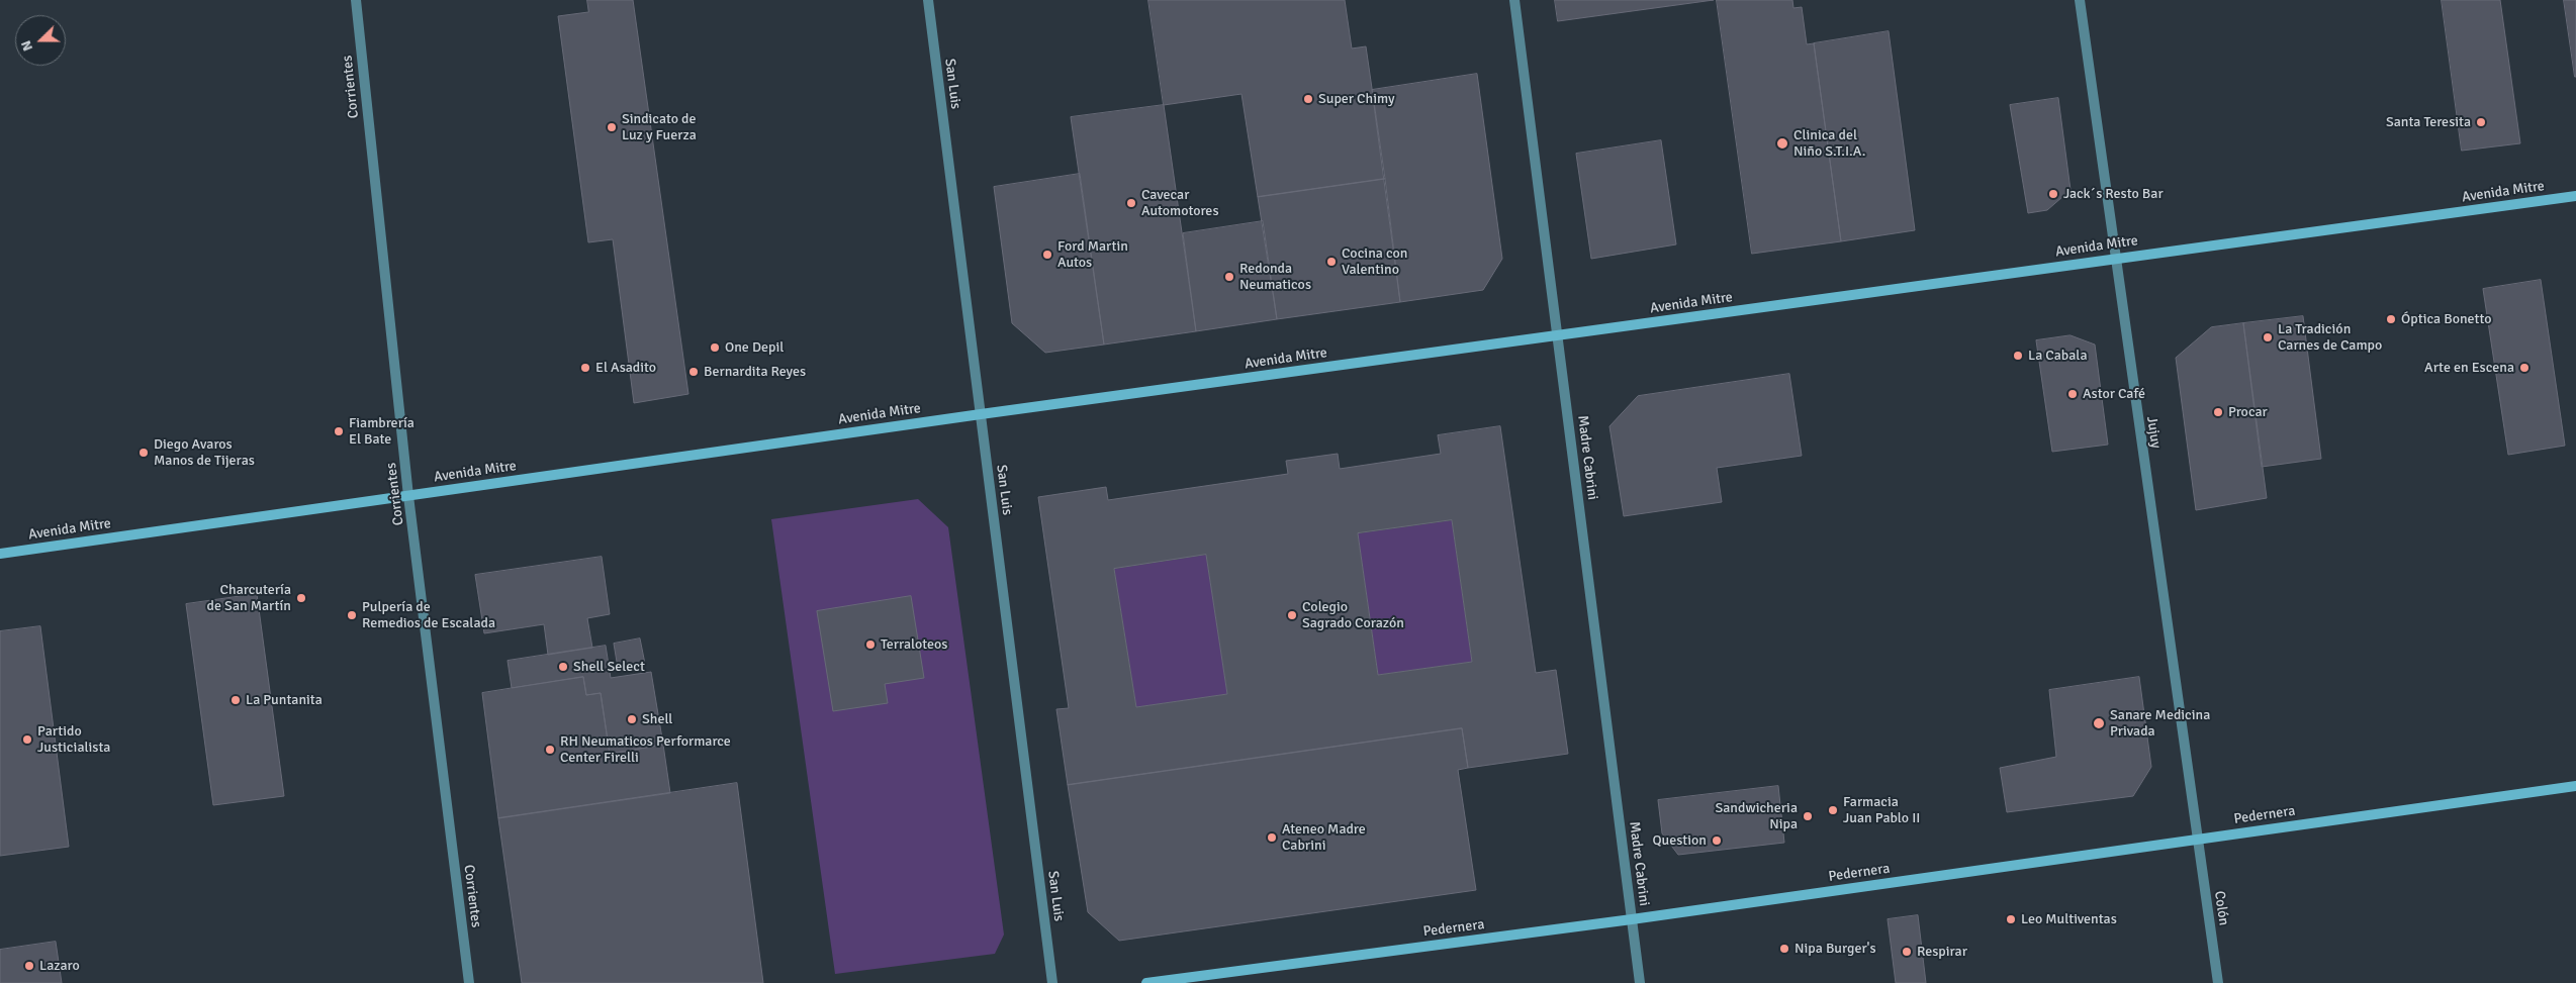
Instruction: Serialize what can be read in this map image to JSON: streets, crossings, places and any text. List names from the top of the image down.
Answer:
{
  "streets": {
    "main road": ["Avenida Mitre", "Pedernera"],
    "street": [
      "San Luis",
      "Corrientes",
      "Jujuy",
      "Madre Cabrini",
      "Colón"
    ]
  },
  "crossings": [
    ["San Luis", "Avenida Mitre"],
    ["Corrientes", "Avenida Mitre"],
    ["Avenida Mitre", "Jujuy"],
    ["Avenida Mitre", "Madre Cabrini"],
    ["Jujuy", "Pedernera"],
    ["Jujuy", "Colón"],
    ["Madre Cabrini", "Pedernera"],
    ["Pedernera", "Colón"]
  ],
  "places": [
    "Super Chimy",
    "Santa Teresita",
    "Sindicato de Luz y Fuerza",
    "Clinica del Niño S.T.I.A.",
    "Jack´s Resto Bar",
    "Cavecar Automotores",
    "Ford Martin Autos",
    "Cocina con Valentino",
    "Redonda Neumaticos",
    "Óptica Bonetto",
    "La Tradición Carnes de Campo",
    "One Depil",
    "La Cabala",
    "El Asadito",
    "Arte en Escena",
    "Bernardita Reyes",
    "Astor Café",
    "Procar",
    "Fiambrería El Bate",
    "Diego Avaros Manos de Tijeras",
    "Charcutería de San Martín",
    "Pulpería de Remedios de Escalada",
    "Colegio Sagrado Corazón",
    "Terraloteos",
    "Shell Select",
    "La Puntanita",
    "Shell",
    "Sanare Medicina Privada",
    "Partido Justicialista",
    "RH Neumaticos Performarce Center Firelli",
    "Farmacia Juan Pablo II",
    "Sandwicheria Nipa",
    "Ateneo Madre Cabrini",
    "Question",
    "Leo Multiventas",
    "Nipa Burger's",
    "Respirar",
    "Lazaro"
  ],
  "north": "left"
}
